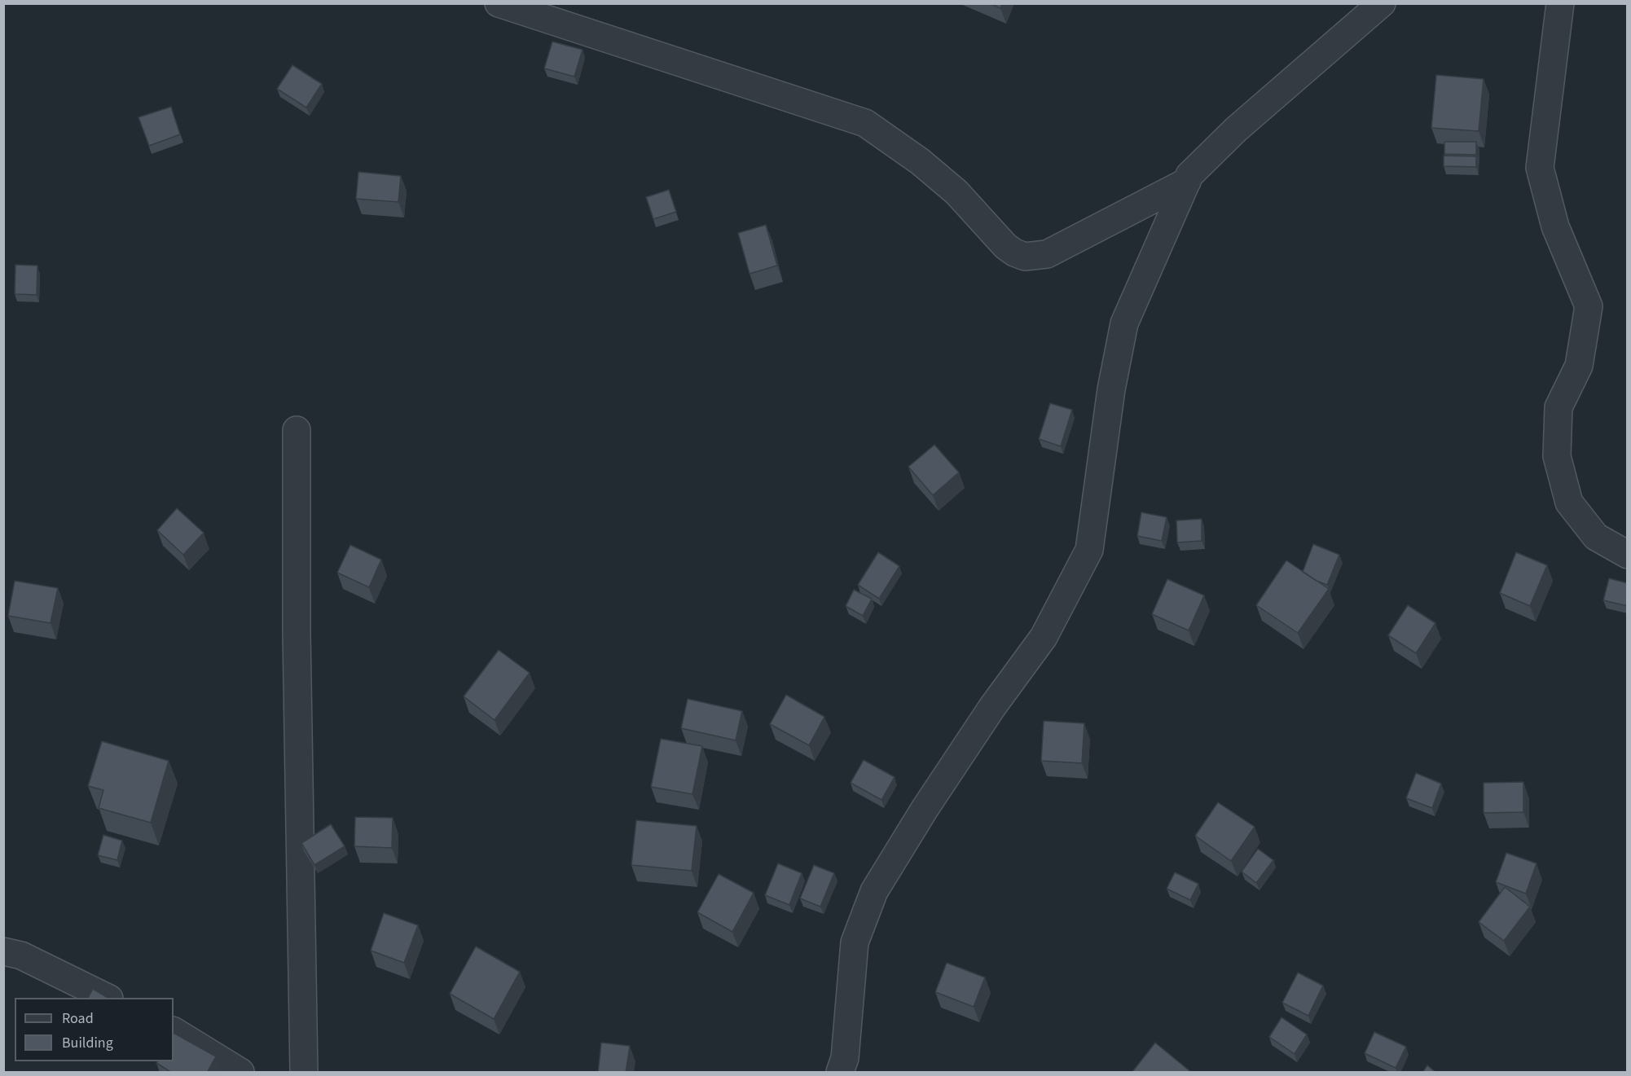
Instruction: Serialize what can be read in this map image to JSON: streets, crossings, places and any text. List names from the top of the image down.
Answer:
{
  "legend": ["Road", "Building"]
}
